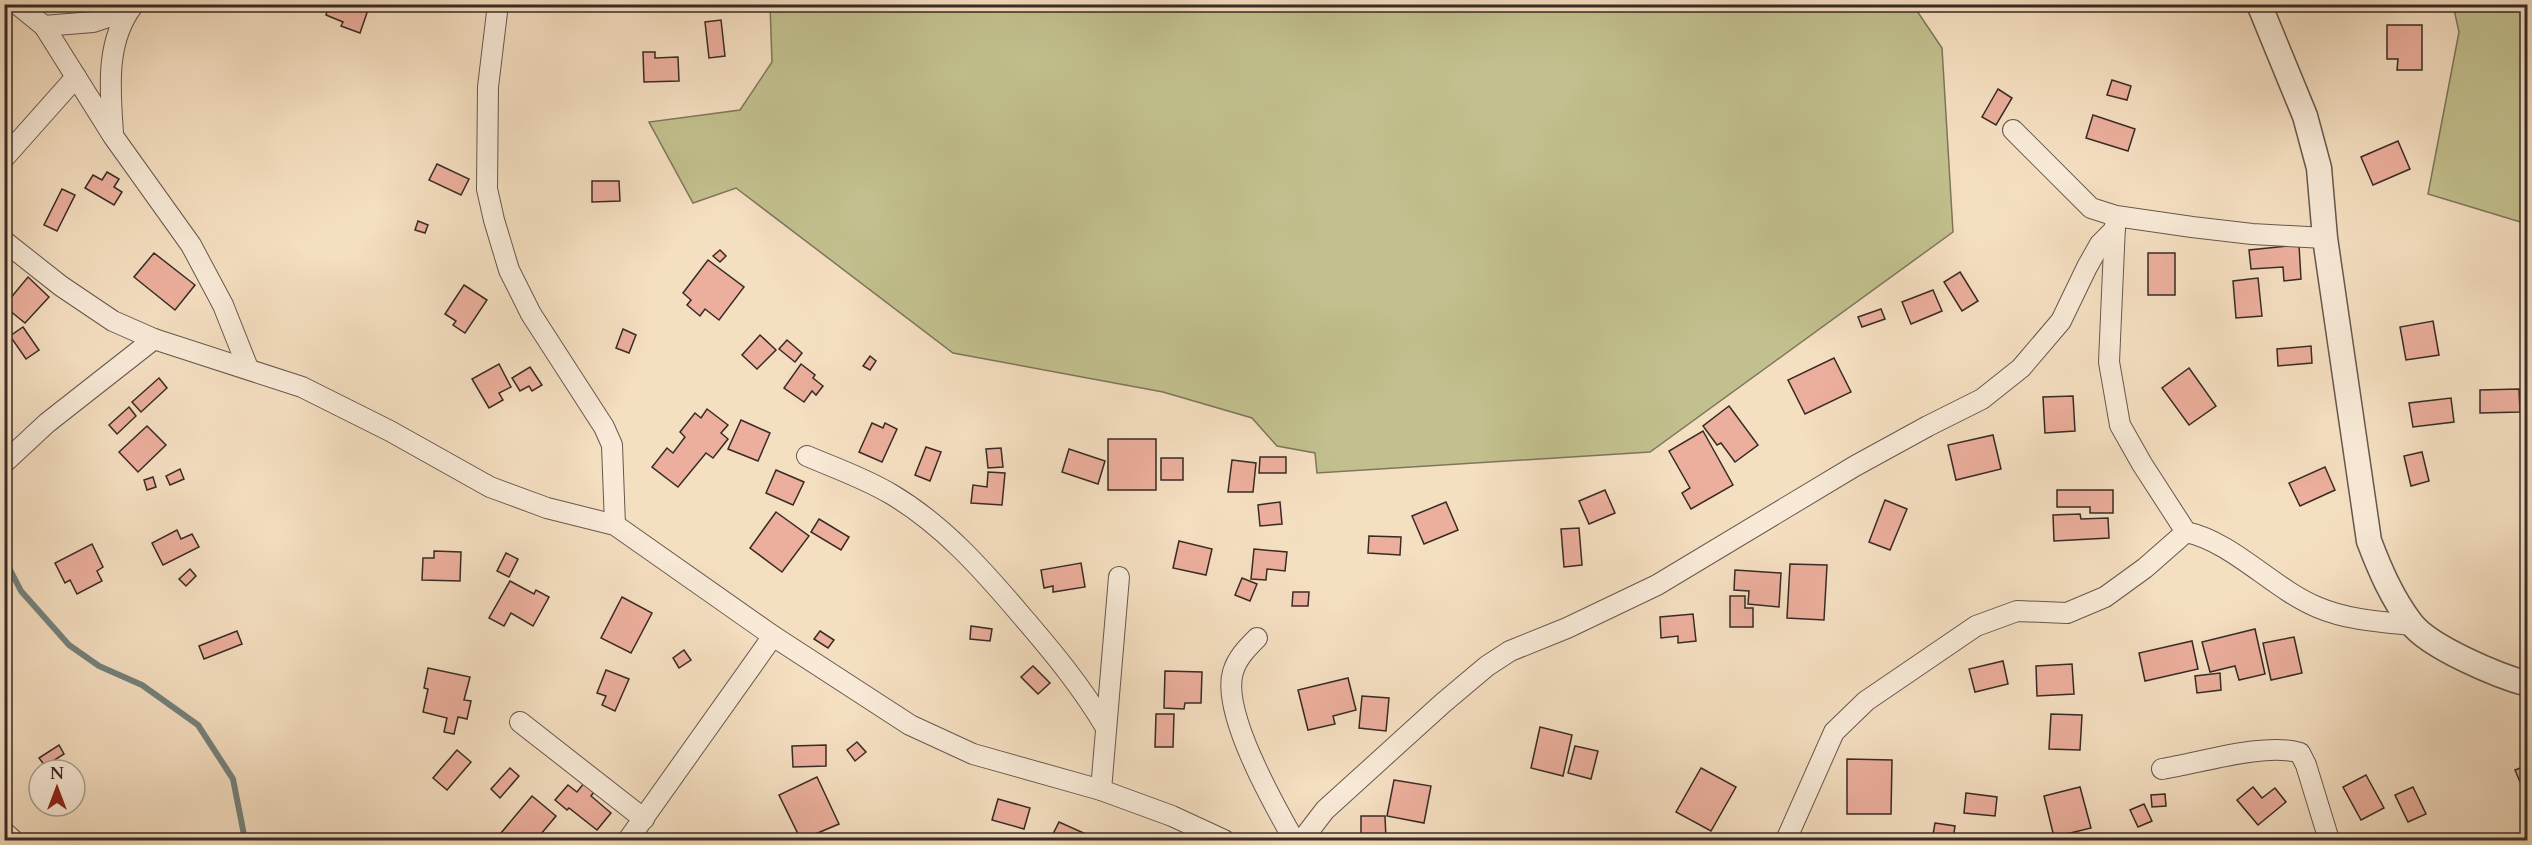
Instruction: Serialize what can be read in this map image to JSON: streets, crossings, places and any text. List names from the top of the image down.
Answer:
{
  "north": "top"
}
